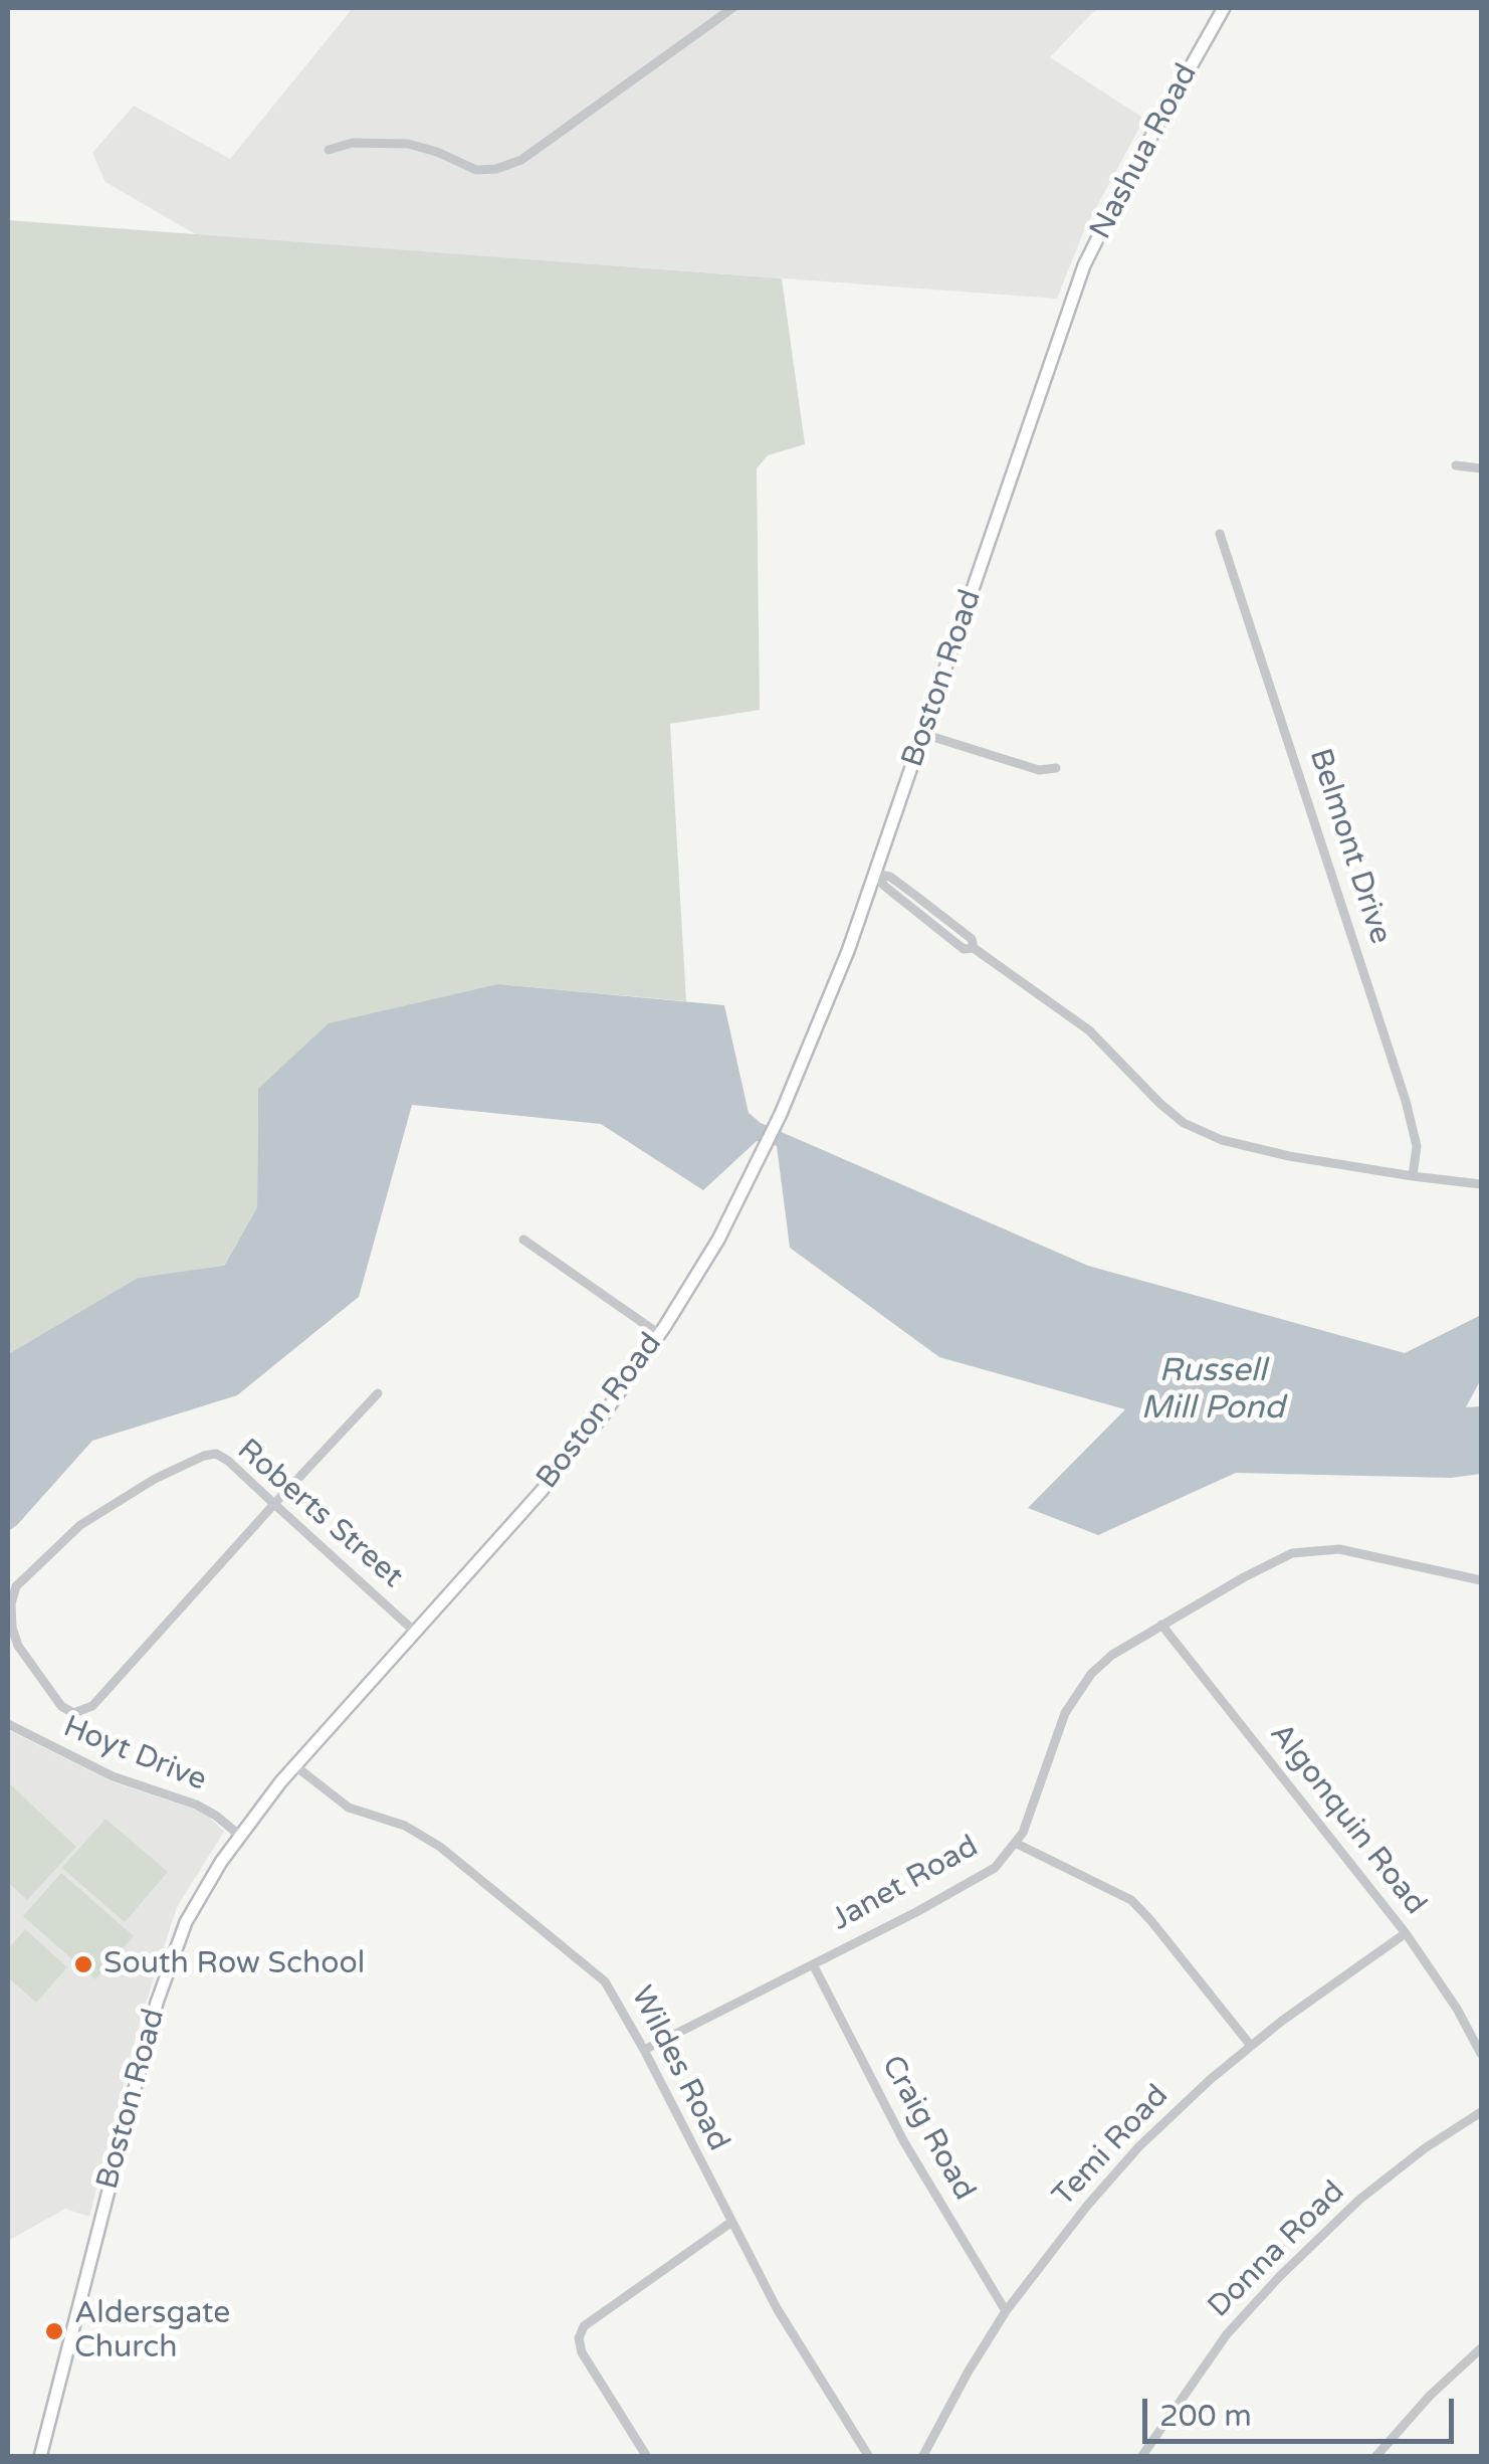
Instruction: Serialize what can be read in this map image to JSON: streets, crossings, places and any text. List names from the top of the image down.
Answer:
{
  "streets": {
    "main road": ["Nashua Road", "Boston Road"],
    "street": [
      "Belmont Drive",
      "Roberts Street",
      "Hoyt Drive",
      "Algonquin Road",
      "Janet Road",
      "Wildes Road",
      "Craig Road",
      "Temi Road",
      "Donna Road"
    ]
  },
  "crossings": [
    ["Nashua Road", "Boston Road"],
    ["Boston Road", "Roberts Street"],
    ["Boston Road", "Hoyt Drive"],
    ["Boston Road", "Wildes Road"],
    ["Algonquin Road", "Janet Road"],
    ["Algonquin Road", "Temi Road"],
    ["Janet Road", "Wildes Road"],
    ["Janet Road", "Craig Road"],
    ["Craig Road", "Temi Road"]
  ],
  "water": ["Russell Mill Pond"],
  "places": ["South Row School", "Aldersgate Church"],
  "scale_bar": "200 m"
}
